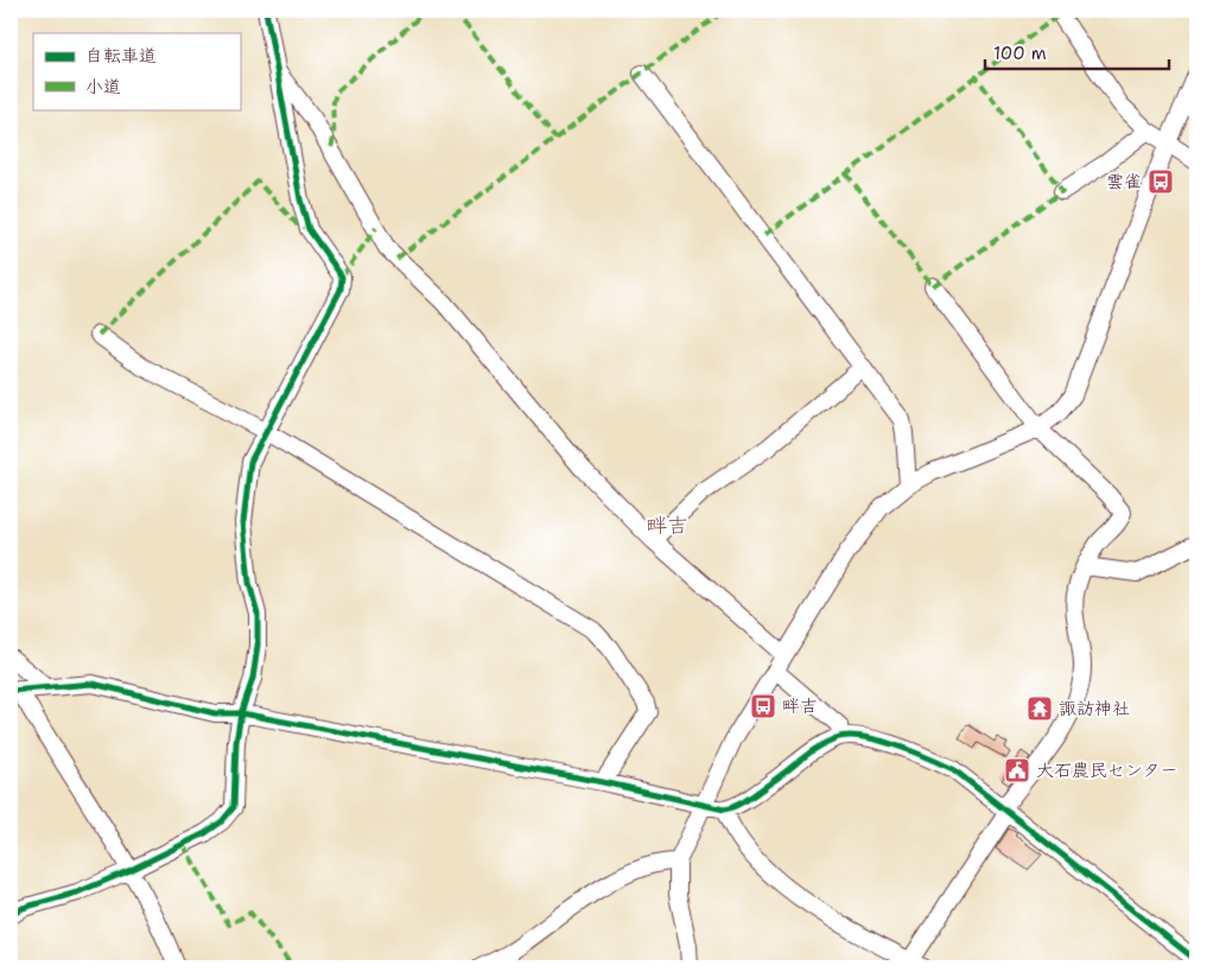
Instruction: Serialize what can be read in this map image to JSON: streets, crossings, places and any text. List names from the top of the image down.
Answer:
{
  "districts": ["畔吉"],
  "places": {
    "bus stop": ["雲雀", "畔吉"],
    "temple": ["諏訪神社"],
    "public building": ["大石農民センター"]
  },
  "legend": ["自転車道", "小道"],
  "scale_bar": "100 m"
}
